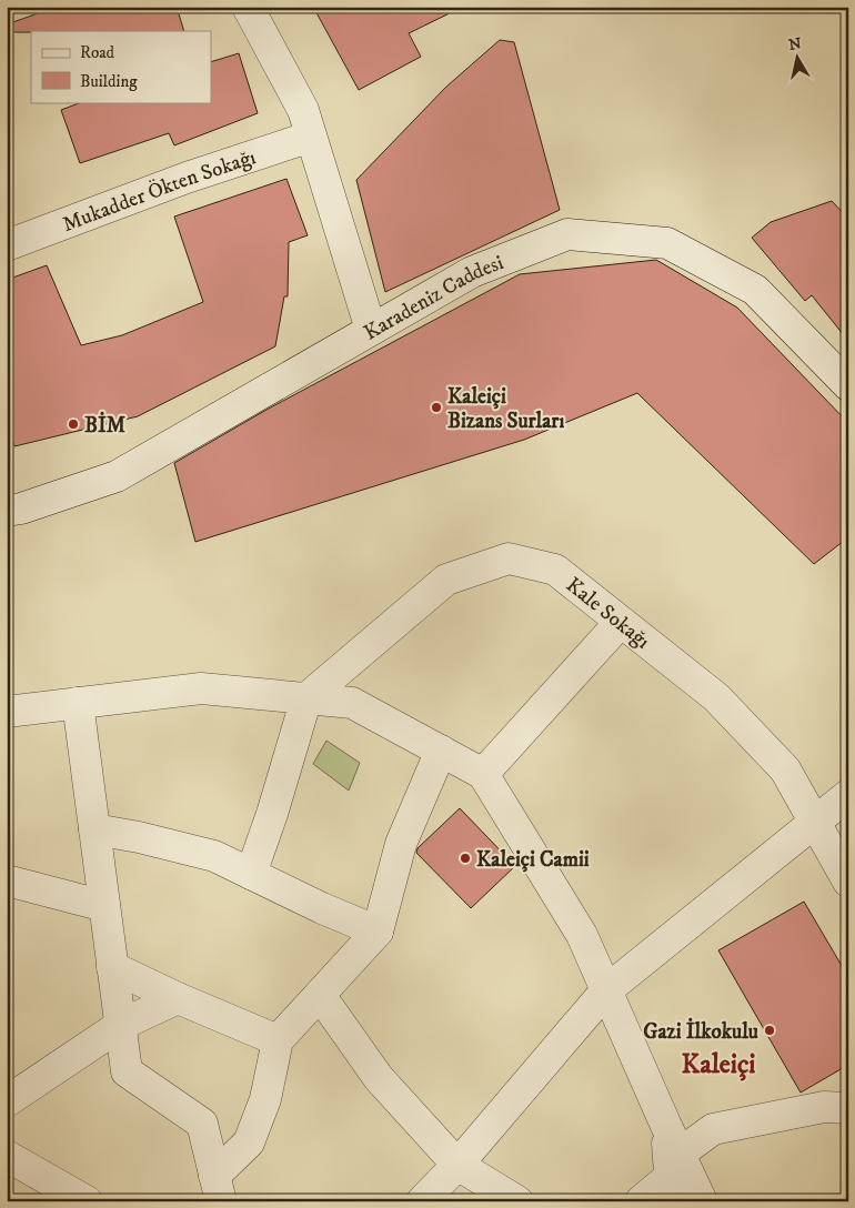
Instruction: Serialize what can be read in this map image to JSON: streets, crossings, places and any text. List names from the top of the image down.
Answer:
{
  "streets": {
    "street": ["Mukadder Ökten Sokağı", "Karadeniz Caddesi", "Kale Sokağı"]
  },
  "districts": ["Kaleiçi"],
  "places": [
    "Kaleiçi Bizans Surları",
    "BİM",
    "Kaleiçi Camii",
    "Gazi İlkokulu"
  ],
  "legend": ["Road", "Building"],
  "north": "top"
}
